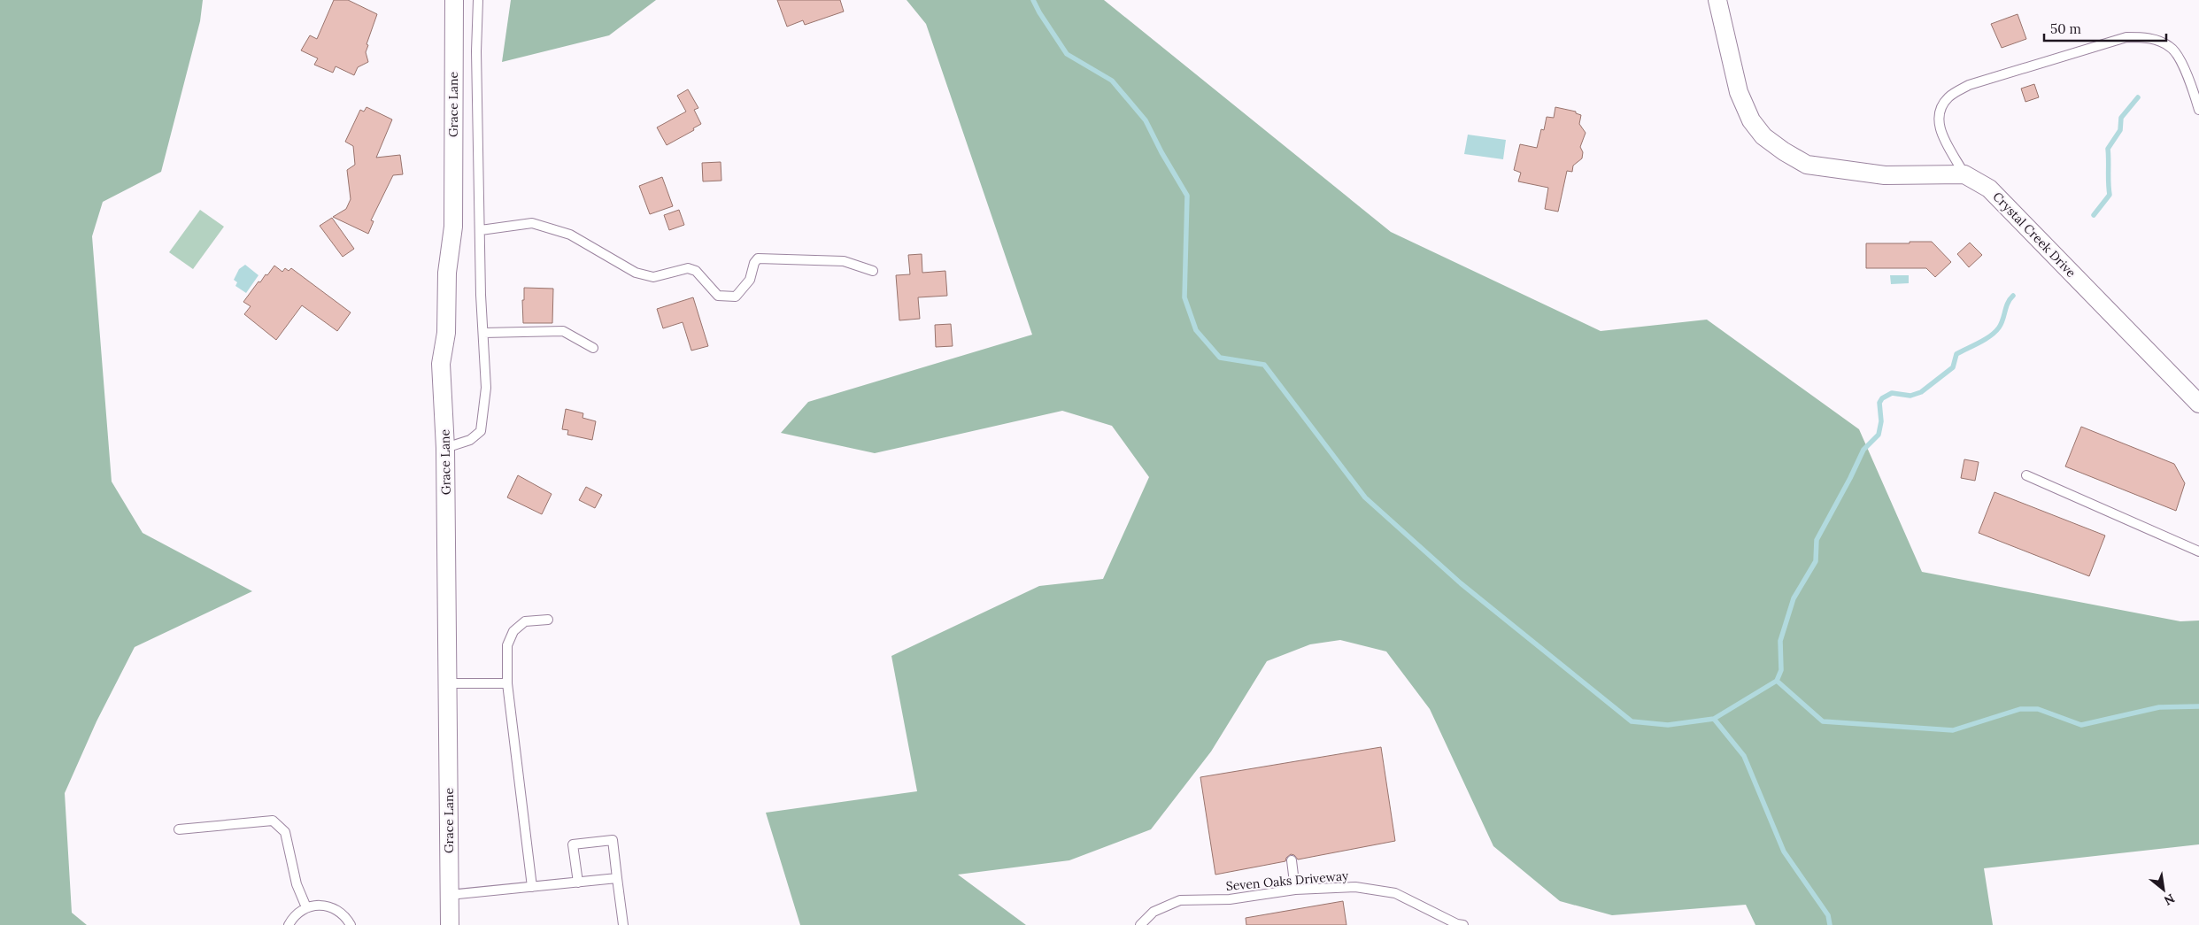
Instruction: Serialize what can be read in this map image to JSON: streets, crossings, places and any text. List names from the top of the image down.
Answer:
{
  "streets": {
    "street": ["Grace Lane", "Crystal Creek Drive"],
    "lane": ["Seven Oaks Driveway"]
  },
  "scale_bar": "50 m",
  "north": "bottom right"
}
